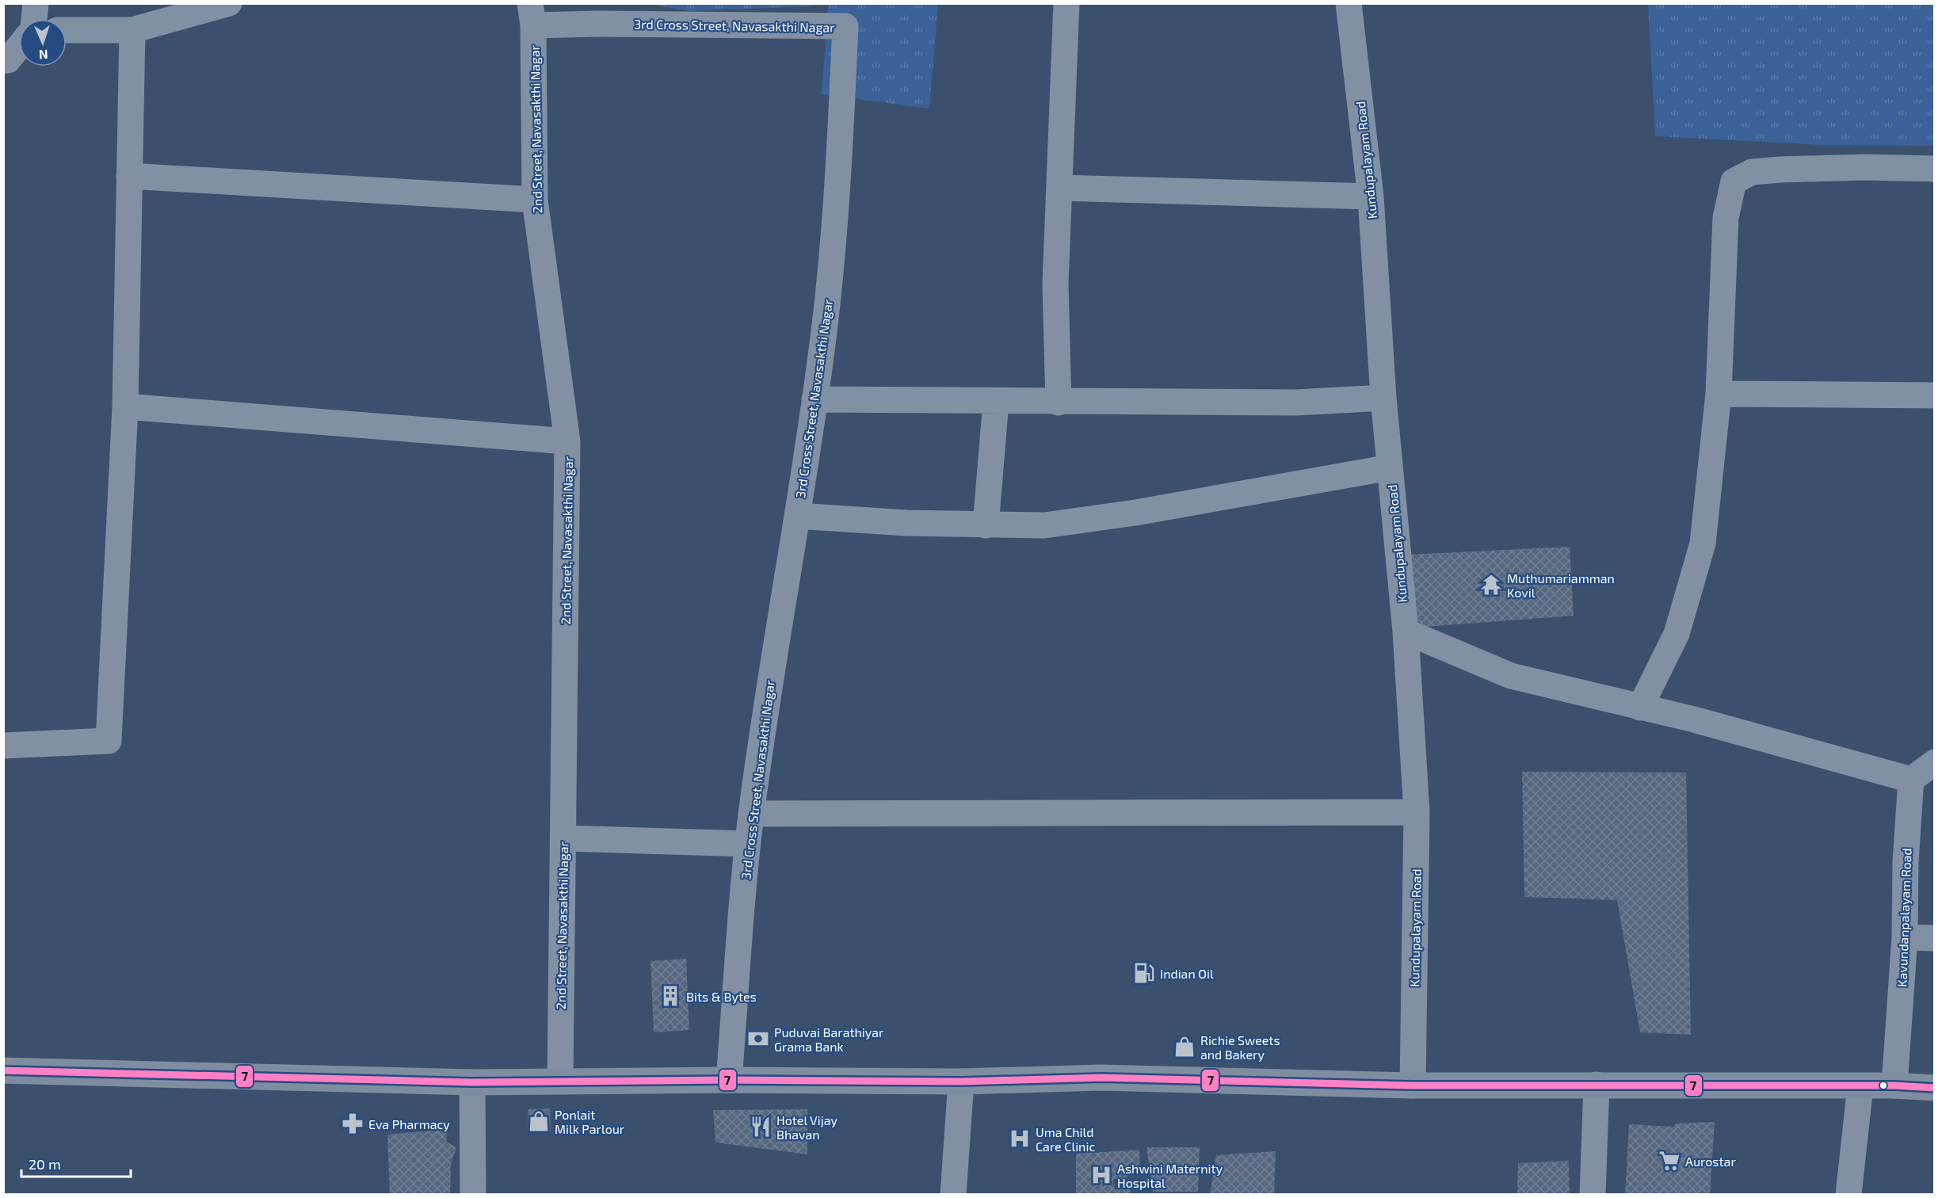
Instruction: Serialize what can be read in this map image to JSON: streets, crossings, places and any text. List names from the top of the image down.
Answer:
{
  "streets": {
    "street": [
      "3rd Cross Street, Navasakthi Nagar",
      "2nd Street, Navasakthi Nagar",
      "Kundupalayam Road",
      "Kavundanpalayam Road"
    ]
  },
  "crossings": [
    ["3rd Cross Street, Navasakthi Nagar", "2nd Street, Navasakthi Nagar"]
  ],
  "places": {
    "temple": ["Muthumariamman Kovil"],
    "fuel station": ["Indian Oil"],
    "building": ["Bits & Bytes"],
    "bank": ["Puduvai Barathiyar Grama Bank"],
    "shop": ["Richie Sweets and Bakery", "Ponlait Milk Parlour"],
    "pharmacy": ["Eva Pharmacy"],
    "restaurant": ["Hotel Vijay Bhavan"],
    "hospital": ["Uma Child Care Clinic", "Ashwini Maternity Hospital"],
    "supermarket": ["Aurostar"]
  },
  "lines": ["transit line 7"],
  "scale_bar": "20 m",
  "north": "bottom"
}
